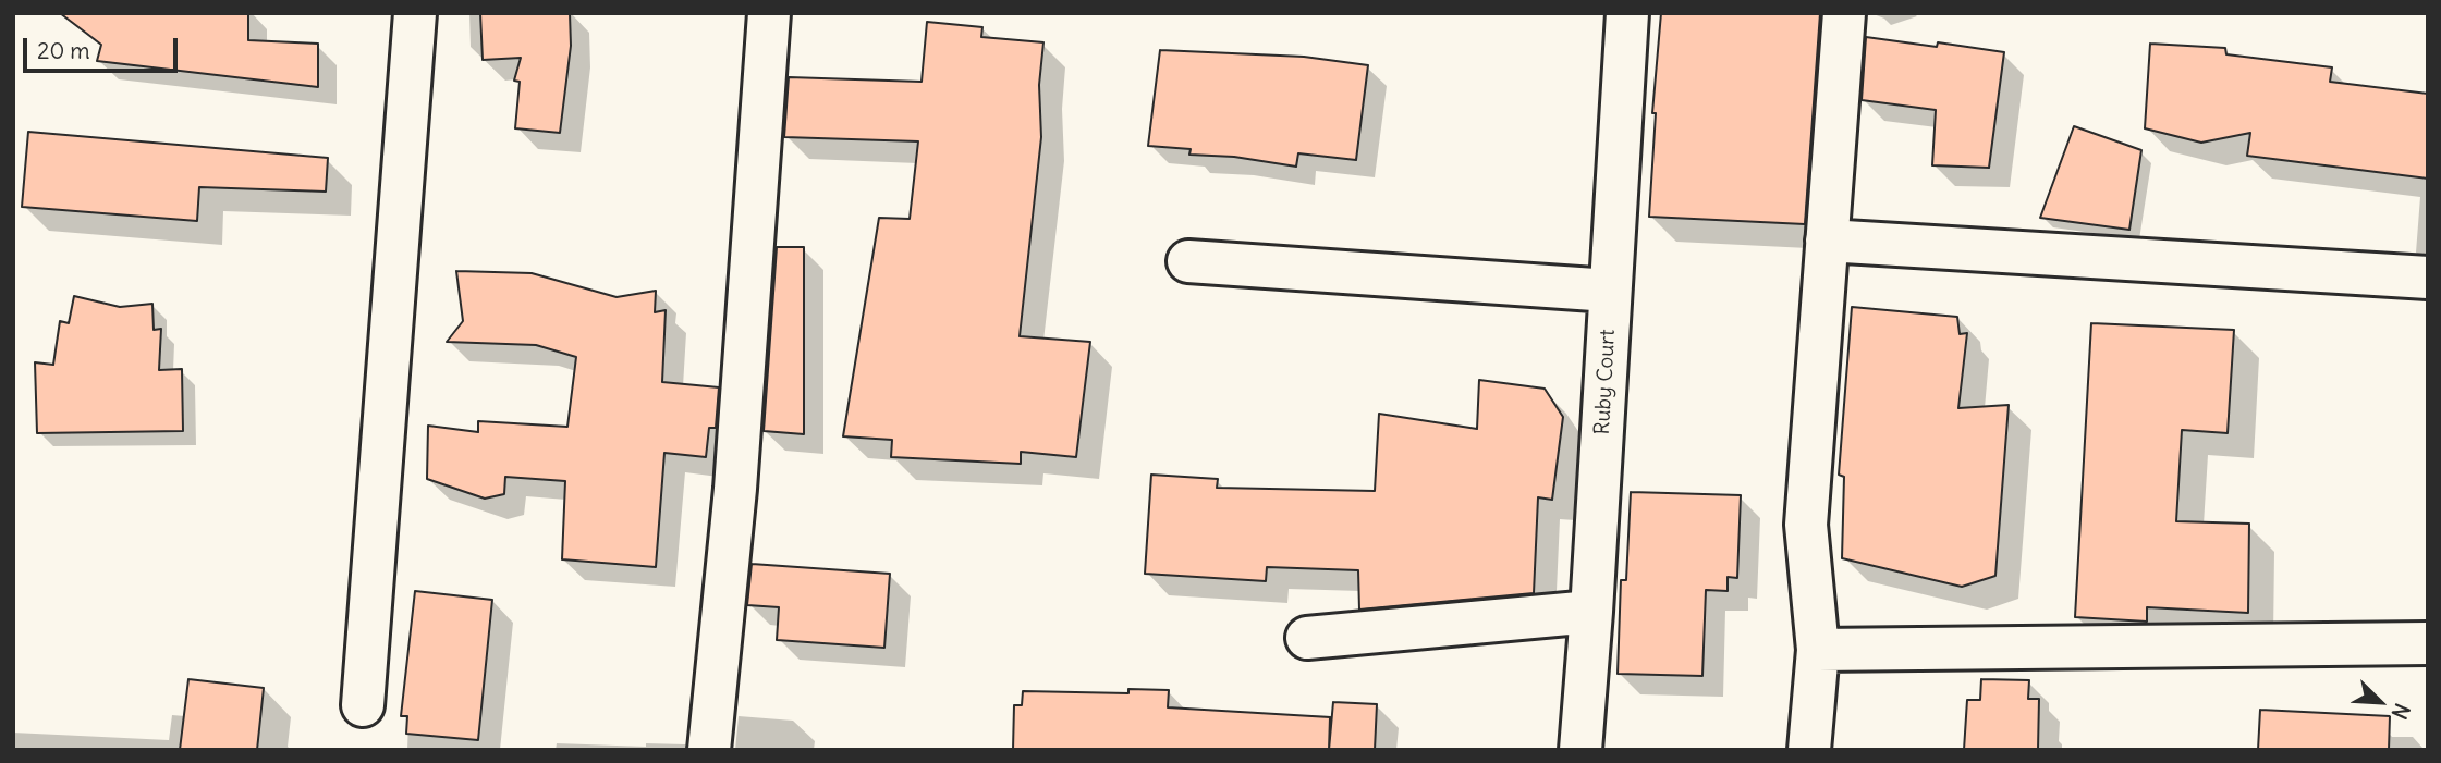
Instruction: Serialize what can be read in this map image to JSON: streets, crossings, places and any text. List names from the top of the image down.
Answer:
{
  "streets": {
    "street": ["Ruby Court"]
  },
  "scale_bar": "20 m",
  "north": "bottom right"
}
